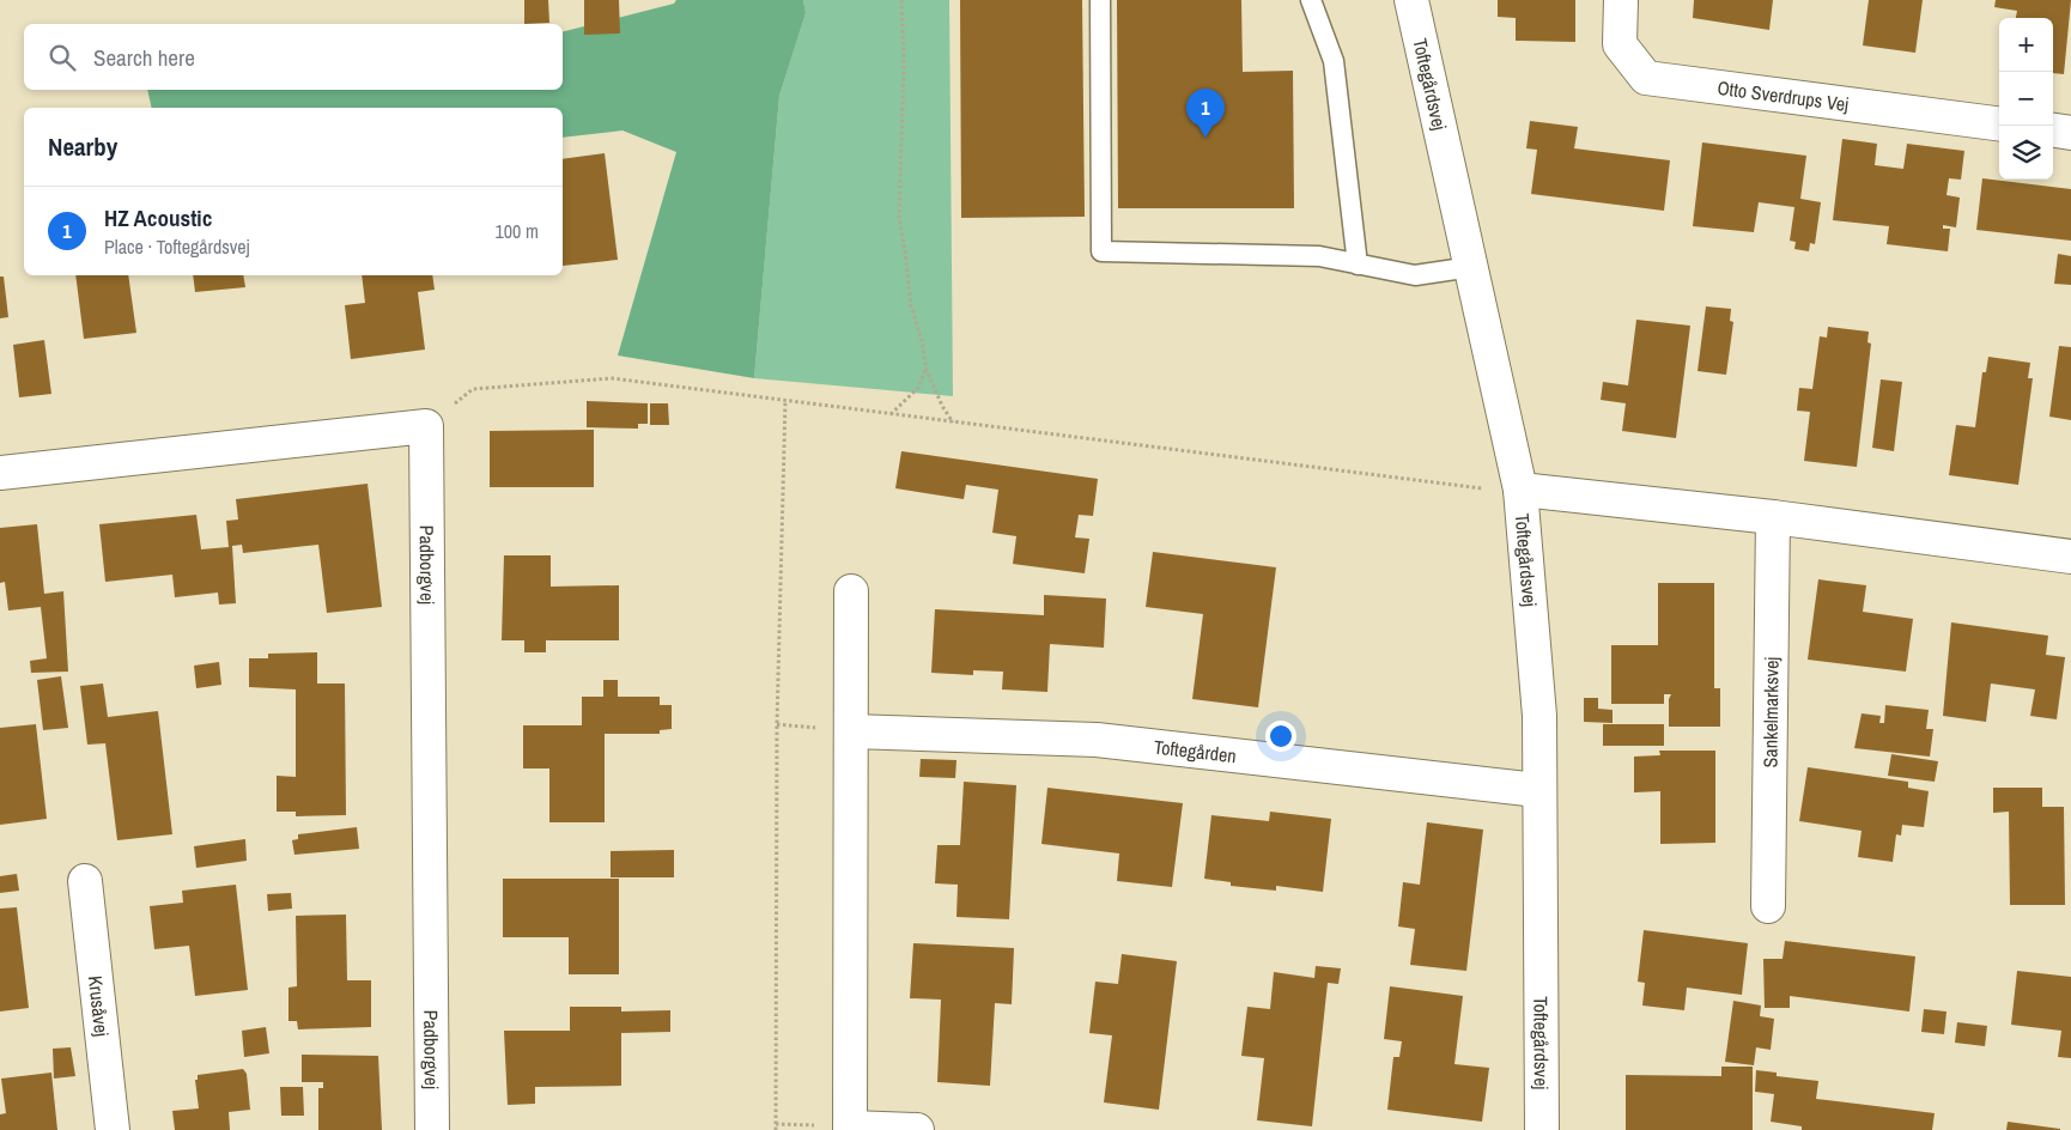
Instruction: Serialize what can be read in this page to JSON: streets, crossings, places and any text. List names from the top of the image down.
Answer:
{
  "streets": {
    "street": [
      "Toftegårdsvej",
      "Otto Sverdrups Vej",
      "Padborgvej",
      "Sankelmarksvej",
      "Toftegården",
      "Krusåvej"
    ]
  },
  "crossings": [
    ["Toftegårdsvej", "Toftegården"]
  ],
  "page": {
    "map_buttons": ["+", "−"],
    "search": "Search here",
    "pins": "1",
    "heading": "Nearby",
    "list": [
      {
        "mark": "1",
        "name": "HZ Acoustic",
        "note": "Place · Toftegårdsvej",
        "value": "100 m"
      }
    ]
  }
}
